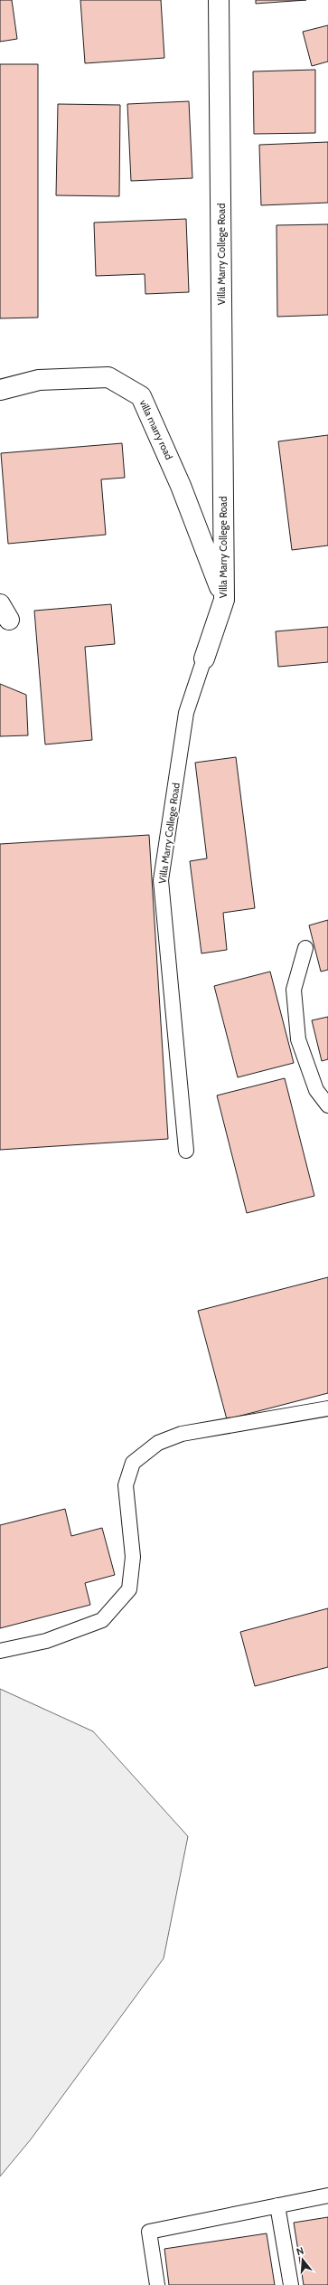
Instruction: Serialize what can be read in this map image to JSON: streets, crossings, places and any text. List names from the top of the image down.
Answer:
{
  "streets": {
    "street": ["Villa Marry College Road", "villa marry road"]
  },
  "crossings": [
    ["Villa Marry College Road", "villa marry road"]
  ],
  "north": "top"
}
